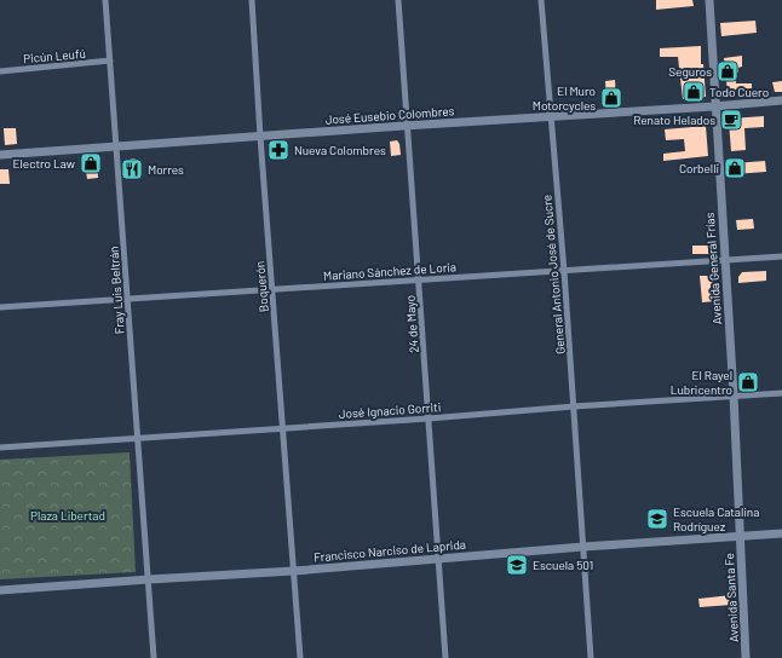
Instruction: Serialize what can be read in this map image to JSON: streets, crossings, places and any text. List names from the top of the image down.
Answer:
{
  "streets": {
    "street": [
      "Picún Leufú",
      "José Eusebio Colombres",
      "Avenida General Frías",
      "Mariano Sánchez de Loria",
      "General Antonio José de Sucre",
      "Boquerón",
      "Fray Luis Beltrán",
      "24 de Mayo",
      "José Ignacio Gorriti",
      "Francisco Narciso de Laprida",
      "Avenida Santa Fe"
    ]
  },
  "crossings": [
    ["Picún Leufú", "Fray Luis Beltrán"],
    ["José Eusebio Colombres", "Avenida General Frías"],
    ["José Eusebio Colombres", "General Antonio José de Sucre"],
    ["José Eusebio Colombres", "Boquerón"],
    ["José Eusebio Colombres", "Fray Luis Beltrán"],
    ["José Eusebio Colombres", "24 de Mayo"],
    ["Avenida General Frías", "Mariano Sánchez de Loria"],
    ["Avenida General Frías", "José Ignacio Gorriti"],
    ["Avenida General Frías", "Francisco Narciso de Laprida"],
    ["Avenida General Frías", "Avenida Santa Fe"],
    ["Mariano Sánchez de Loria", "General Antonio José de Sucre"],
    ["Mariano Sánchez de Loria", "Boquerón"],
    ["Mariano Sánchez de Loria", "Fray Luis Beltrán"],
    ["Mariano Sánchez de Loria", "24 de Mayo"],
    ["General Antonio José de Sucre", "José Ignacio Gorriti"],
    ["General Antonio José de Sucre", "Francisco Narciso de Laprida"],
    ["Boquerón", "José Ignacio Gorriti"],
    ["Boquerón", "Francisco Narciso de Laprida"],
    ["Fray Luis Beltrán", "José Ignacio Gorriti"],
    ["Fray Luis Beltrán", "Francisco Narciso de Laprida"],
    ["24 de Mayo", "José Ignacio Gorriti"],
    ["24 de Mayo", "Francisco Narciso de Laprida"],
    ["Francisco Narciso de Laprida", "Avenida Santa Fe"]
  ],
  "parks": ["Plaza Libertad"],
  "places": {
    "shop": [
      "Seguros",
      "Todo Cuero",
      "El Muro Motorcycles",
      "Electro Law",
      "Corbelli",
      "El Rayel Lubricentro"
    ],
    "cafe": ["Renato Helados"],
    "pharmacy": ["Nueva Colombres"],
    "restaurant": ["Morres"],
    "school or university": ["Escuela Catalina Rodríguez", "Escuela 501"]
  }
}
